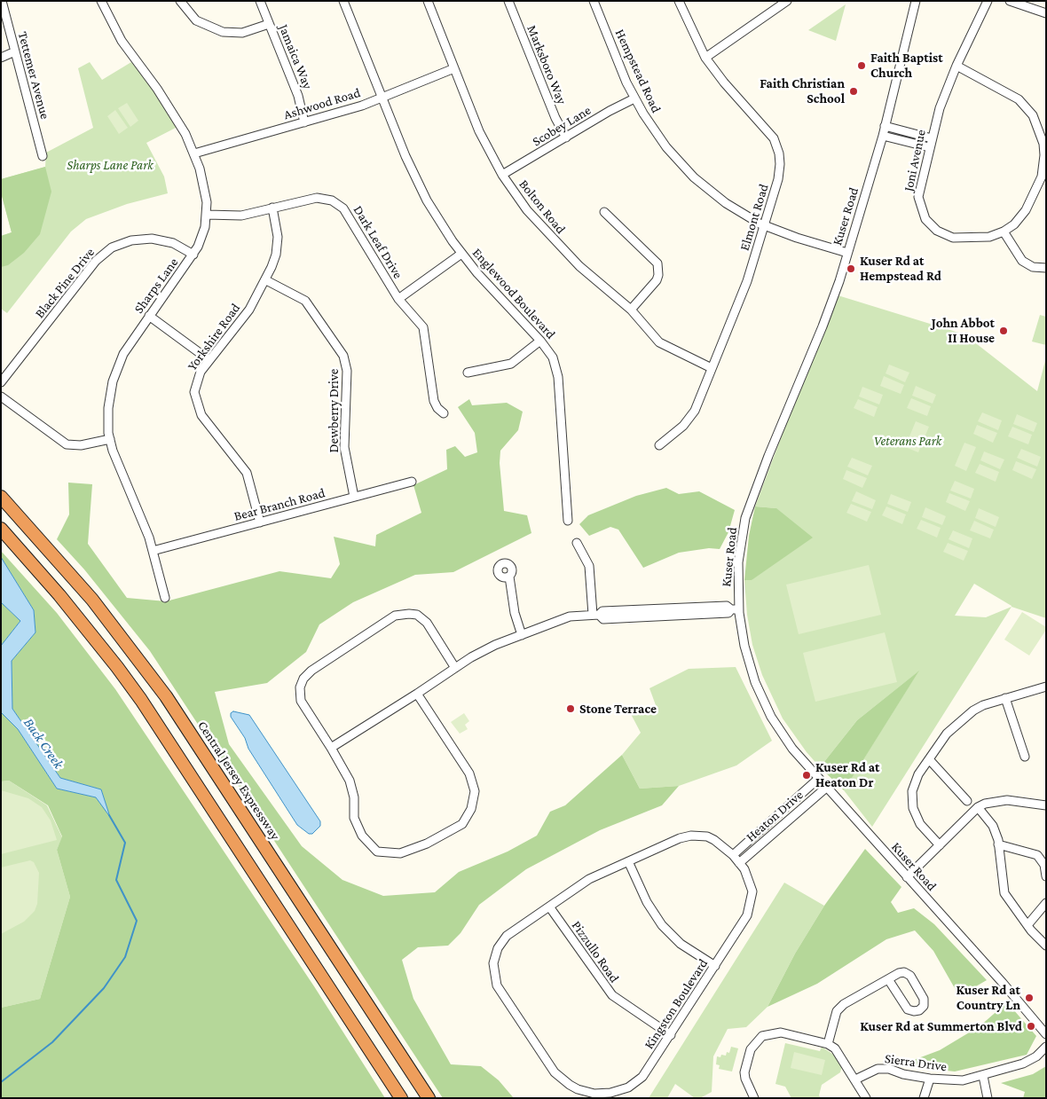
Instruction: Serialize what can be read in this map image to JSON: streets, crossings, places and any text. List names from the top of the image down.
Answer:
{
  "streets": {
    "highway": ["Central Jersey Expressway"],
    "street": [
      "Jamaica Way",
      "Marksboro Way",
      "Hempstead Road",
      "Tettemer Avenue",
      "Ashwood Road",
      "Scobey Lane",
      "Joni Avenue",
      "Bolton Road",
      "Kuser Road",
      "Elmont Road",
      "Dark Leaf Drive",
      "Black Pine Drive",
      "Sharps Lane",
      "Englewood Boulevard",
      "Yorkshire Road",
      "Dewberry Drive",
      "Bear Branch Road",
      "Heaton Drive",
      "Pizzullo Road",
      "Kingston Boulevard",
      "Sierra Drive"
    ]
  },
  "crossings": [
    ["Jamaica Way", "Ashwood Road"],
    ["Marksboro Way", "Scobey Lane"],
    ["Hempstead Road", "Scobey Lane"],
    ["Hempstead Road", "Kuser Road"],
    ["Hempstead Road", "Elmont Road"],
    ["Ashwood Road", "Bolton Road"],
    ["Ashwood Road", "Sharps Lane"],
    ["Ashwood Road", "Englewood Boulevard"],
    ["Scobey Lane", "Bolton Road"],
    ["Bolton Road", "Elmont Road"],
    ["Kuser Road", "Heaton Drive"],
    ["Dark Leaf Drive", "Sharps Lane"],
    ["Dark Leaf Drive", "Yorkshire Road"],
    ["Black Pine Drive", "Sharps Lane"],
    ["Sharps Lane", "Bear Branch Road"],
    ["Yorkshire Road", "Dewberry Drive"],
    ["Yorkshire Road", "Bear Branch Road"],
    ["Dewberry Drive", "Bear Branch Road"],
    ["Heaton Drive", "Kingston Boulevard"],
    ["Pizzullo Road", "Kingston Boulevard"]
  ],
  "water": ["Back Creek"],
  "parks": ["Sharps Lane Park", "Veterans Park"],
  "places": [
    "Faith Baptist Church",
    "Faith Christian School",
    "Kuser Rd at Hempstead Rd",
    "John Abbot II House",
    "Stone Terrace",
    "Kuser Rd at Heaton Dr",
    "Kuser Rd at Country Ln",
    "Kuser Rd at Summerton Blvd"
  ]
}
